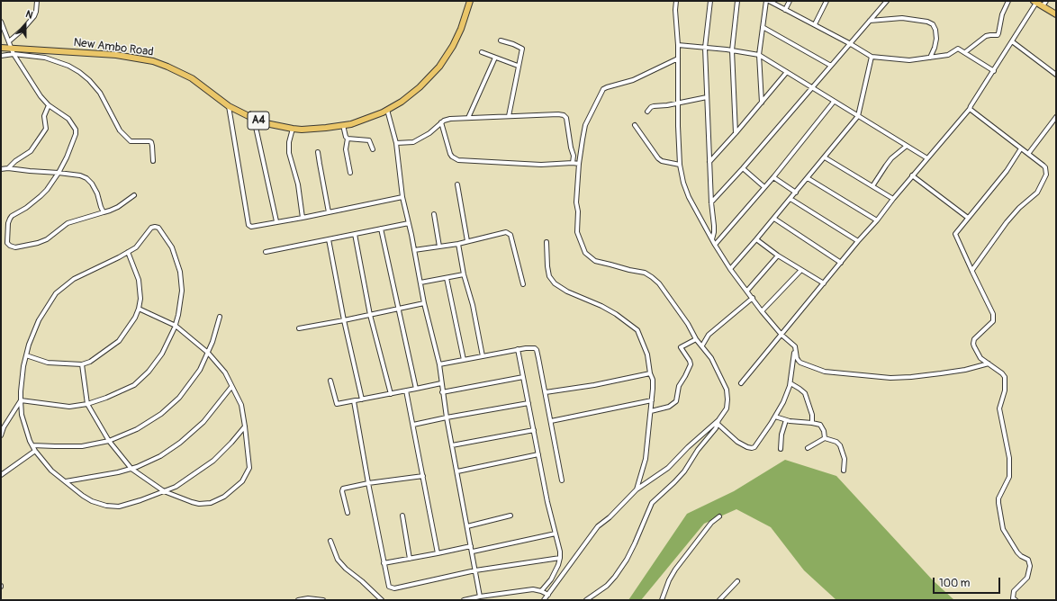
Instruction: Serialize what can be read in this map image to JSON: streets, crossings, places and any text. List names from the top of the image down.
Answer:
{
  "streets": {
    "main road": ["New Ambo Road", "A4"]
  },
  "scale_bar": "100 m",
  "north": "top"
}
